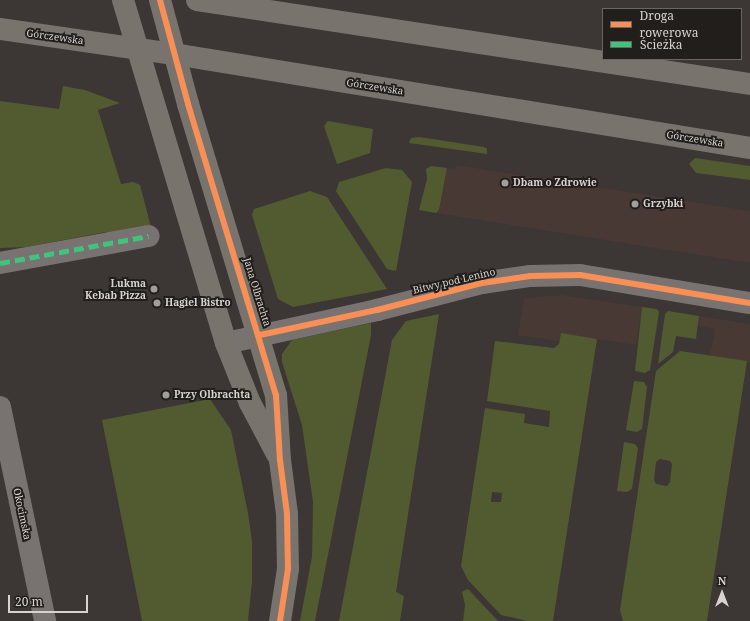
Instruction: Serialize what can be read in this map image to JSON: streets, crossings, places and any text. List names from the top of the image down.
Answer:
{
  "streets": {
    "main road": ["Górczewska", "Jana Olbrachta"],
    "street": ["Bitwy pod Lenino", "Okocimska"]
  },
  "crossings": [
    ["Górczewska", "Jana Olbrachta"],
    ["Bitwy pod Lenino", "Jana Olbrachta"]
  ],
  "places": [
    "Dbam o Zdrowie",
    "Grzybki",
    "Lukma Kebab Pizza",
    "Hagiel Bistro",
    "Przy Olbrachta"
  ],
  "legend": ["Droga rowerowa", "Ścieżka"],
  "scale_bar": "20 m",
  "north": "top"
}
